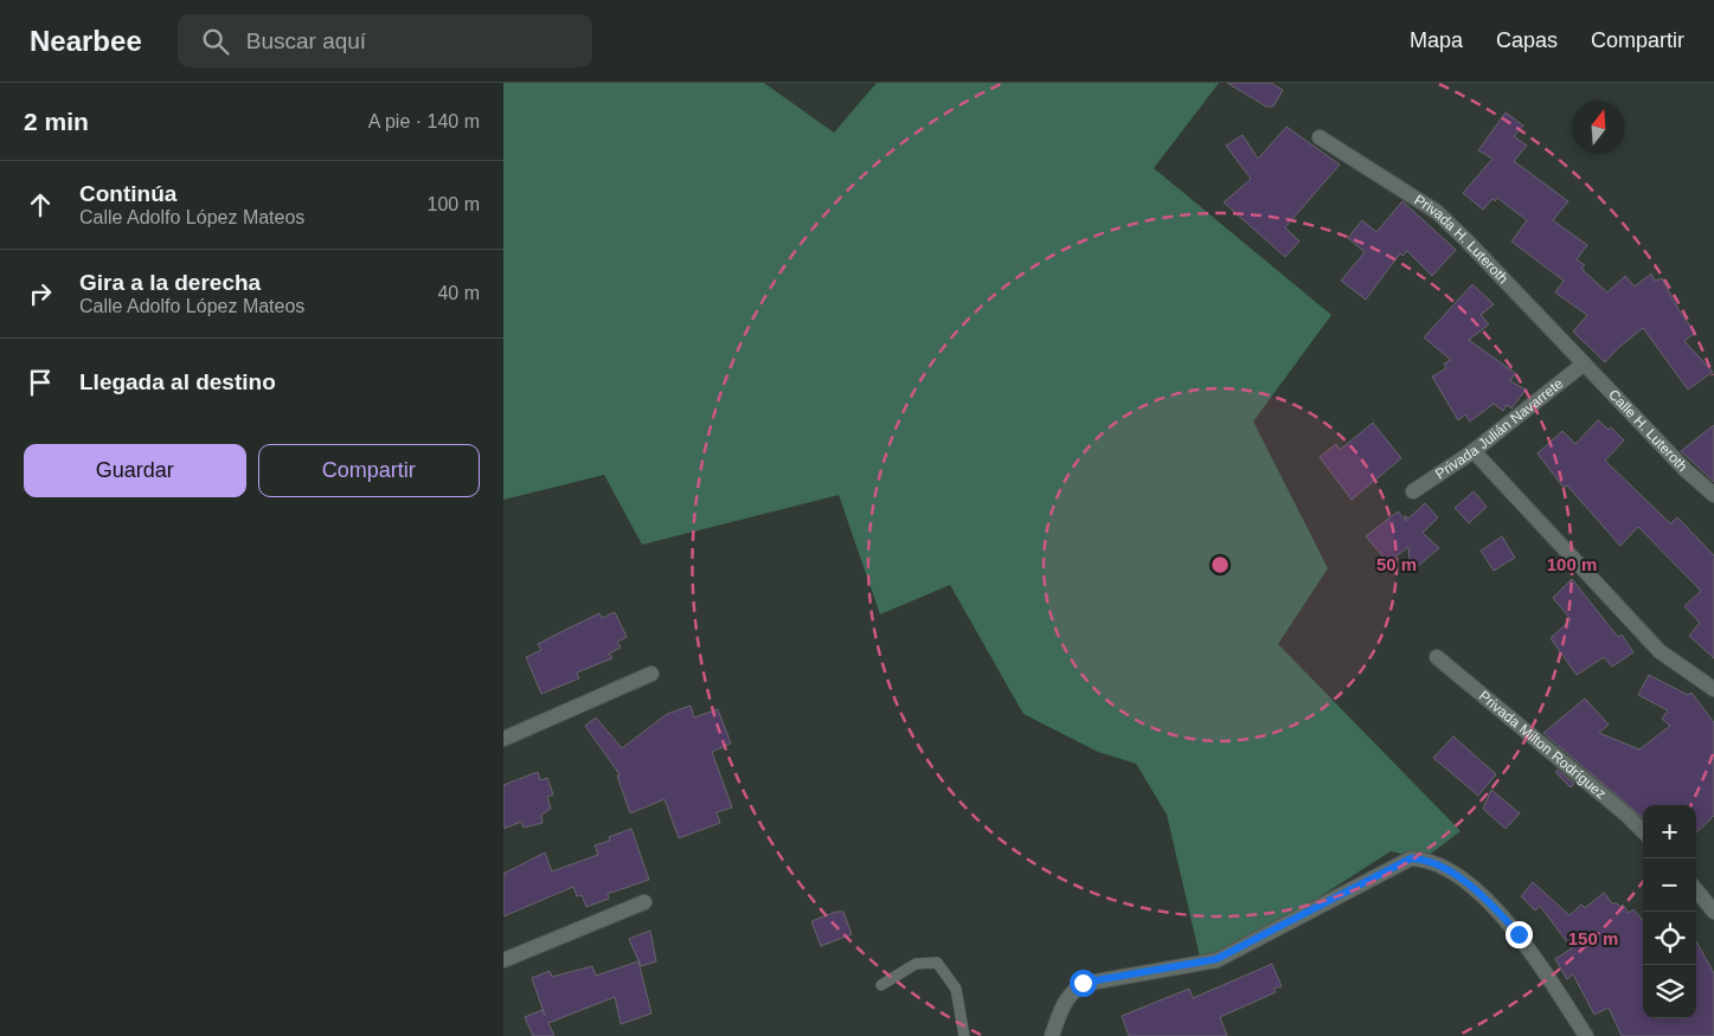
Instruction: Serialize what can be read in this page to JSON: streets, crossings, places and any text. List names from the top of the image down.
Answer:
{
  "streets": {
    "street": [
      "Privada H. Luteroth",
      "Privada Julián Navarrete",
      "Calle H. Luteroth",
      "Privada Milton Rodríguez"
    ]
  },
  "crossings": [
    ["Privada H. Luteroth", "Privada Julián Navarrete"],
    ["Privada H. Luteroth", "Calle H. Luteroth"],
    ["Privada Julián Navarrete", "Calle H. Luteroth"]
  ],
  "north": "top",
  "page": {
    "header": "Nearbee",
    "search": "Buscar aquí",
    "nav": ["Mapa", "Capas", "Compartir"],
    "heading": ["2 min", "A pie · 140 m"],
    "list": [
      ["Continúa", "Calle Adolfo López Mateos", "100 m"],
      ["Gira a la derecha", "Calle Adolfo López Mateos", "40 m"],
      "Llegada al destino"
    ],
    "buttons": ["Guardar", "Compartir"],
    "map_buttons": ["+", "−"]
  },
  "rings": ["50 m", "100 m", "150 m"]
}
